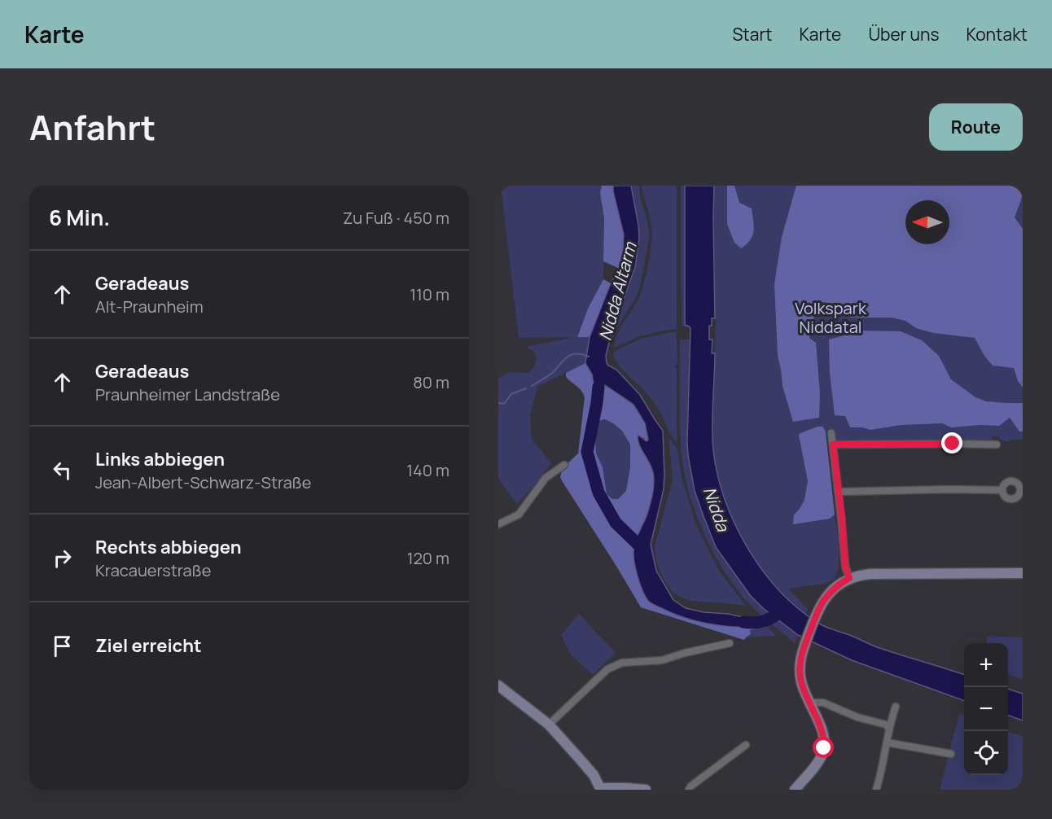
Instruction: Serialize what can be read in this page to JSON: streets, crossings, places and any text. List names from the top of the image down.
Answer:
{
  "water": ["Nidda Altarm", "Nidda"],
  "parks": ["Volkspark Niddatal"],
  "north": "left",
  "page": {
    "header": "Karte",
    "nav": [
      "Start",
      "Karte",
      "Über uns",
      "Kontakt"
    ],
    "title": "Anfahrt",
    "buttons": "Route",
    "heading": ["6 Min.", "Zu Fuß · 450 m"],
    "list": [
      ["Geradeaus", "Alt-Praunheim", "110 m"],
      ["Geradeaus", "Praunheimer Landstraße", "80 m"],
      ["Links abbiegen", "Jean-Albert-Schwarz-Straße", "140 m"],
      ["Rechts abbiegen", "Kracauerstraße", "120 m"],
      "Ziel erreicht"
    ],
    "map_buttons": ["+", "−"]
  }
}
